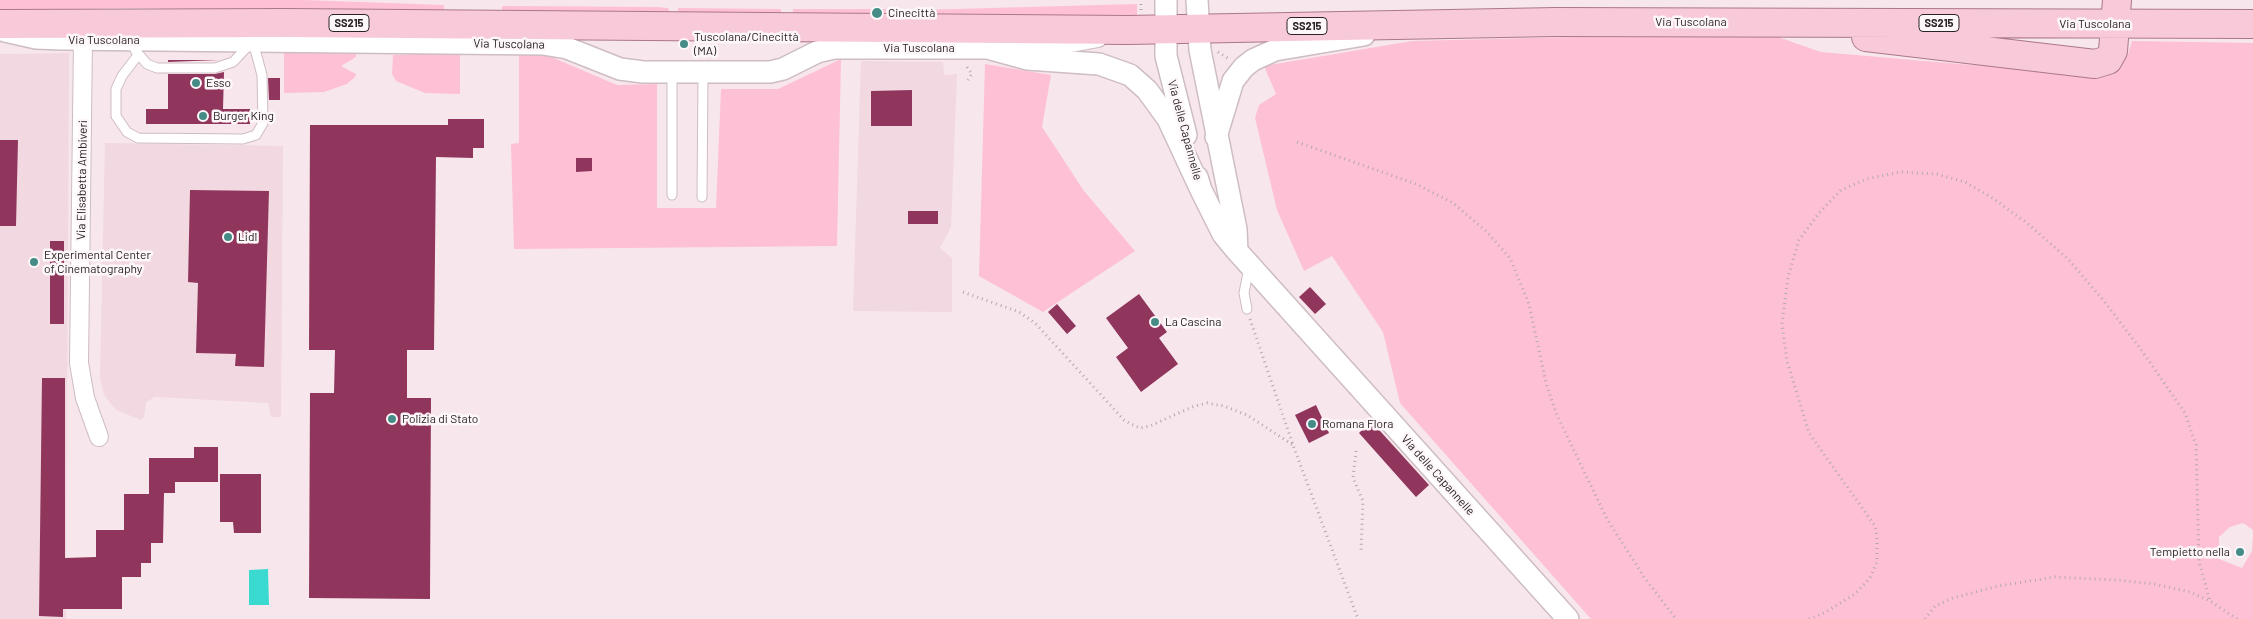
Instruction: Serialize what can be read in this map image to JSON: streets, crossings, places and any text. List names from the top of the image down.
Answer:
{
  "streets": {
    "main road": ["Via Tuscolana", "SS215"],
    "street": ["Via delle Capannelle", "Via Elisabetta Ambiveri"]
  },
  "crossings": [
    ["Via Tuscolana", "Via delle Capannelle"],
    ["Via Tuscolana", "Via Elisabetta Ambiveri"]
  ],
  "places": [
    "Cinecittà",
    "Tuscolana/Cinecittà (MA)",
    "Esso",
    "Burger King",
    "Lidl",
    "Experimental Center of Cinematography",
    "La Cascina",
    "Polizia di Stato",
    "Romana Flora",
    "Tempietto nella"
  ]
}
